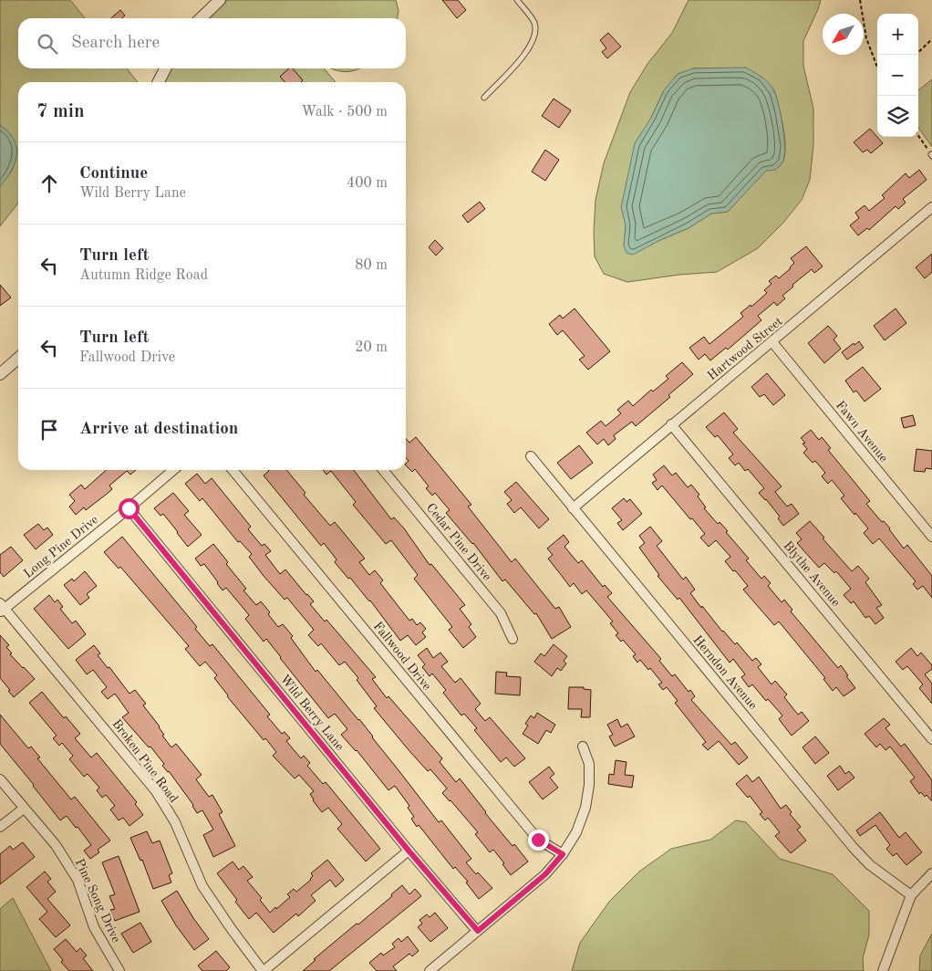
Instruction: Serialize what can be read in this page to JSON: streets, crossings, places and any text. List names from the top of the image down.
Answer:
{
  "streets": {
    "street": [
      "Hartwood Street",
      "Fawn Avenue",
      "Cedar Pine Drive",
      "Long Pine Drive",
      "Blythe Avenue",
      "Fallwood Drive",
      "Herndon Avenue",
      "Wild Berry Lane",
      "Broken Pine Road",
      "Pine Song Drive"
    ]
  },
  "crossings": [
    ["Hartwood Street", "Fawn Avenue"],
    ["Hartwood Street", "Blythe Avenue"],
    ["Hartwood Street", "Herndon Avenue"],
    ["Long Pine Drive", "Wild Berry Lane"],
    ["Long Pine Drive", "Broken Pine Road"]
  ],
  "north": "bottom left",
  "page": {
    "map_buttons": ["+", "−"],
    "search": "Search here",
    "heading": ["7 min", "Walk · 500 m"],
    "list": [
      ["Continue", "Wild Berry Lane", "400 m"],
      ["Turn left", "Autumn Ridge Road", "80 m"],
      ["Turn left", "Fallwood Drive", "20 m"],
      "Arrive at destination"
    ]
  }
}
